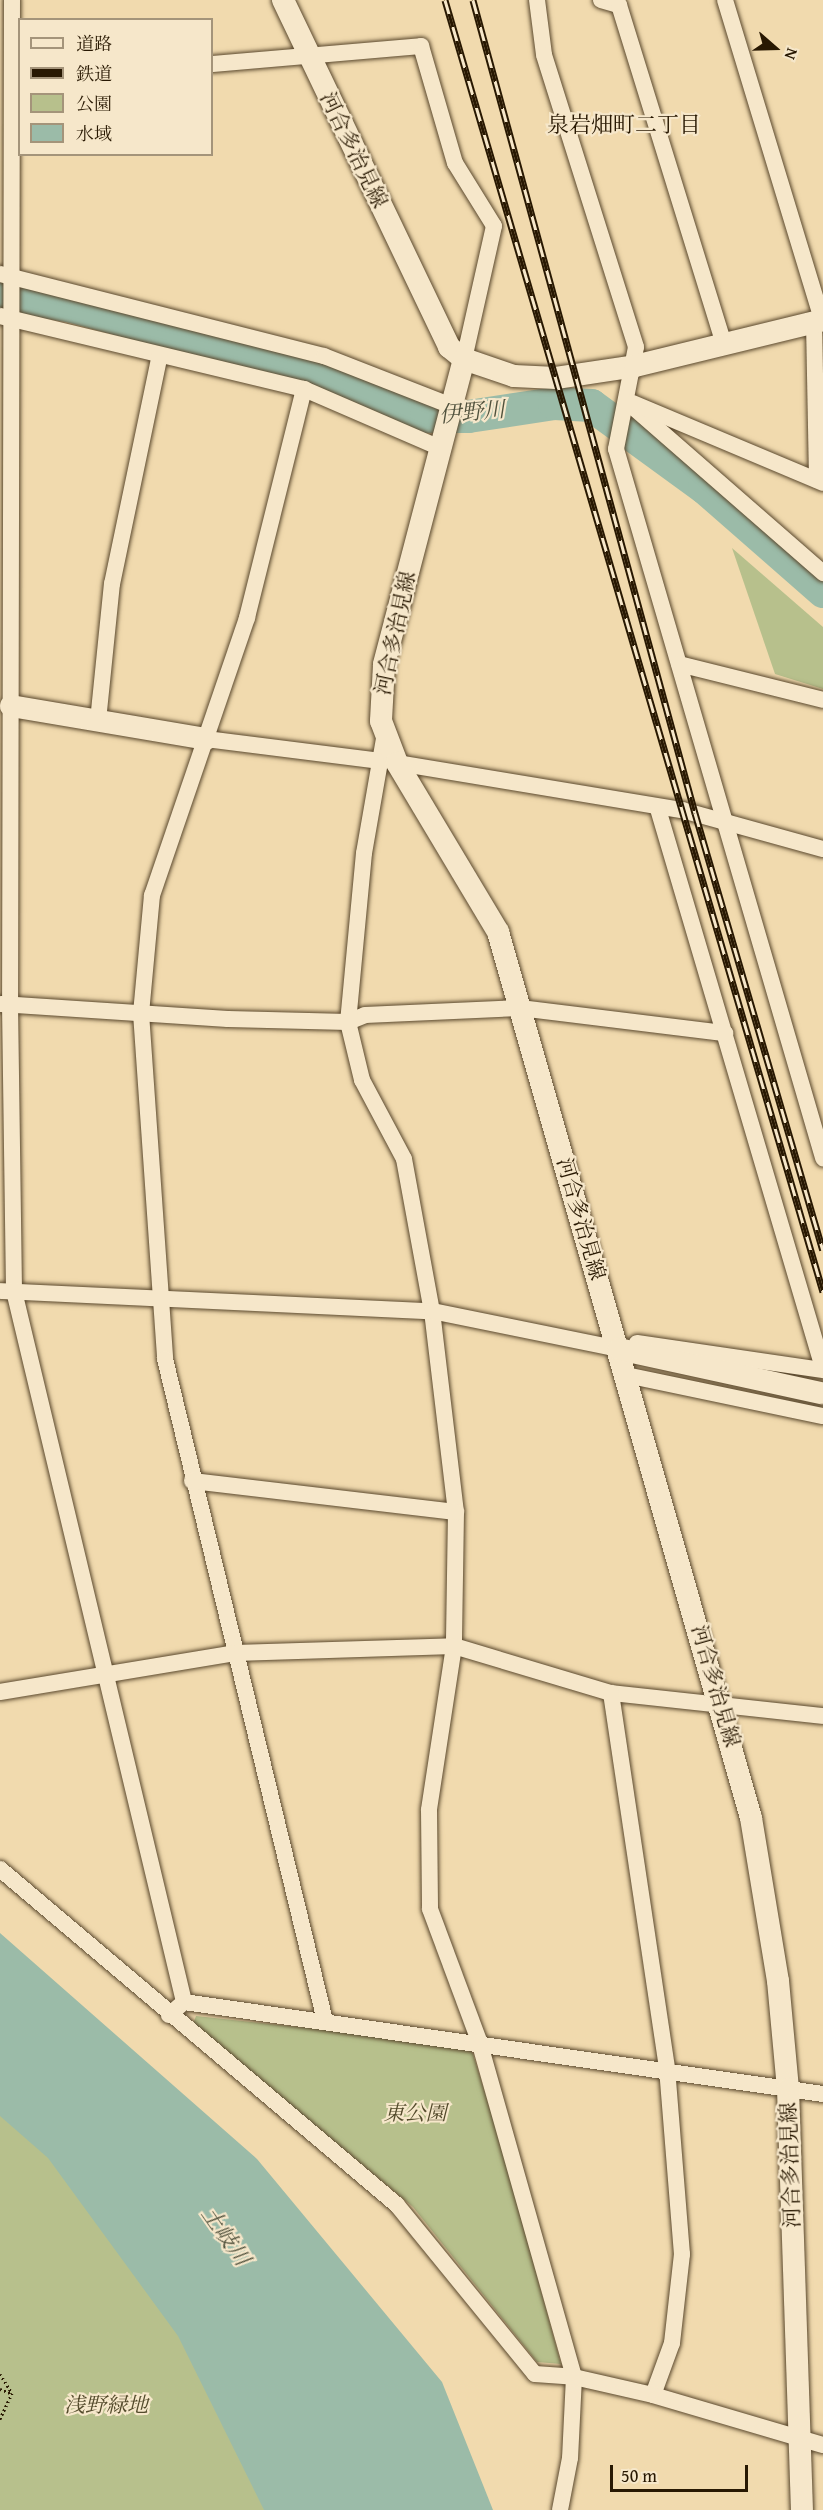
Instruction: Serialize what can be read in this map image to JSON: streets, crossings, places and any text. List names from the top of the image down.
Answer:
{
  "streets": {
    "main road": ["河合多治見線"]
  },
  "districts": ["泉岩畑町二丁目"],
  "water": ["伊野川", "土岐川"],
  "parks": ["東公園", "浅野緑地"],
  "legend": [
    "道路",
    "鉄道",
    "公園",
    "水域"
  ],
  "scale_bar": "50 m",
  "north": "right"
}
